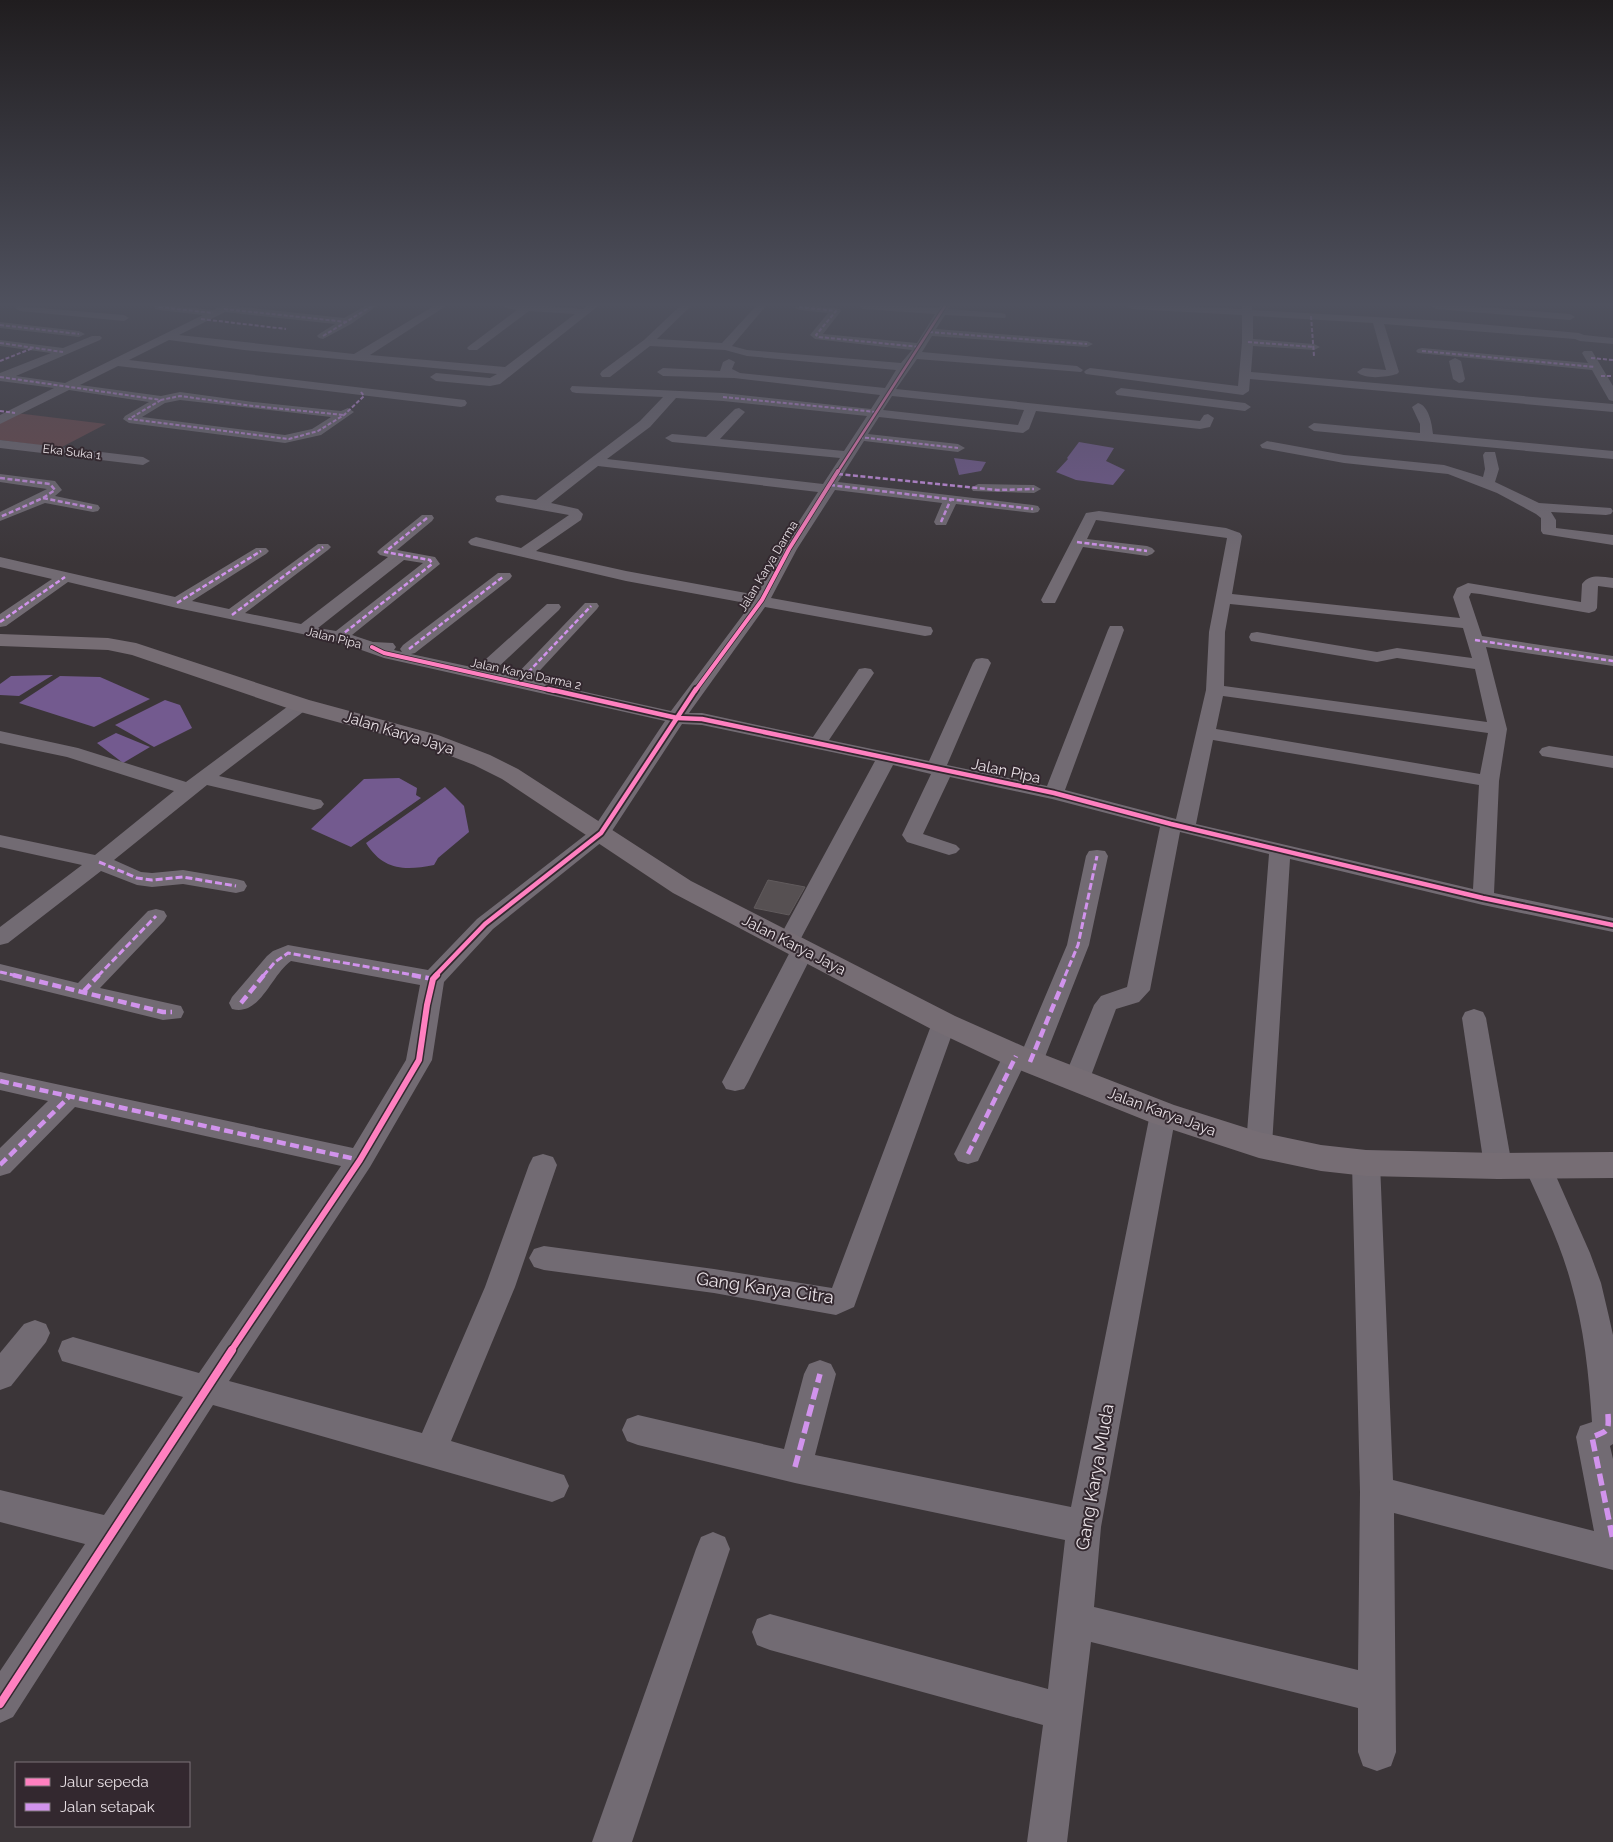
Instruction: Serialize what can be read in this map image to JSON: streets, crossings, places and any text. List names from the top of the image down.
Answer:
{
  "streets": {
    "main road": ["Jalan Karya Jaya"],
    "street": [
      "Eka Suka 1",
      "Jalan Karya Darma",
      "Jalan Pipa",
      "Jalan Karya Darma 2",
      "Gang Karya Citra",
      "Gang Karya Muda"
    ]
  },
  "crossings": [
    ["Jalan Karya Darma", "Jalan Pipa"],
    ["Jalan Karya Darma", "Jalan Karya Darma 2"],
    ["Jalan Karya Darma", "Jalan Karya Jaya"],
    ["Jalan Pipa", "Jalan Karya Darma 2"],
    ["Jalan Karya Jaya", "Gang Karya Citra"],
    ["Jalan Karya Jaya", "Gang Karya Muda"]
  ],
  "legend": ["Jalur sepeda", "Jalan setapak"]
}
